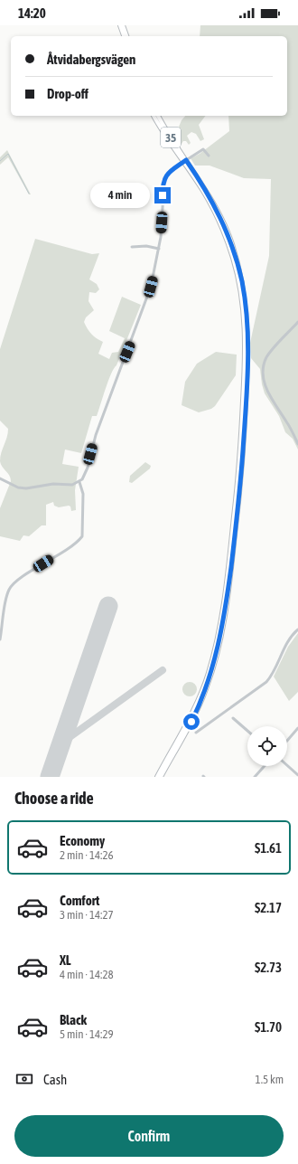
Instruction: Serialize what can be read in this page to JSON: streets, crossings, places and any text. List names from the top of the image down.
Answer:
{
  "streets": {
    "main road": ["35"]
  },
  "page": {
    "status": "14:20",
    "banner": ["Åtvidabergsvägen", "Drop-off"],
    "bubble": "4 min",
    "heading": "Choose a ride",
    "list": [
      {
        "name": "Economy",
        "note": "2 min · 14:26",
        "value": "$1.61"
      },
      {
        "name": "Comfort",
        "note": "3 min · 14:27",
        "value": "$2.17"
      },
      {
        "name": "XL",
        "note": "4 min · 14:28",
        "value": "$2.73"
      },
      {
        "name": "Black",
        "note": "5 min · 14:29",
        "value": "$1.70"
      }
    ],
    "pay": ["Cash", "1.5 km"],
    "buttons": "Confirm"
  }
}
